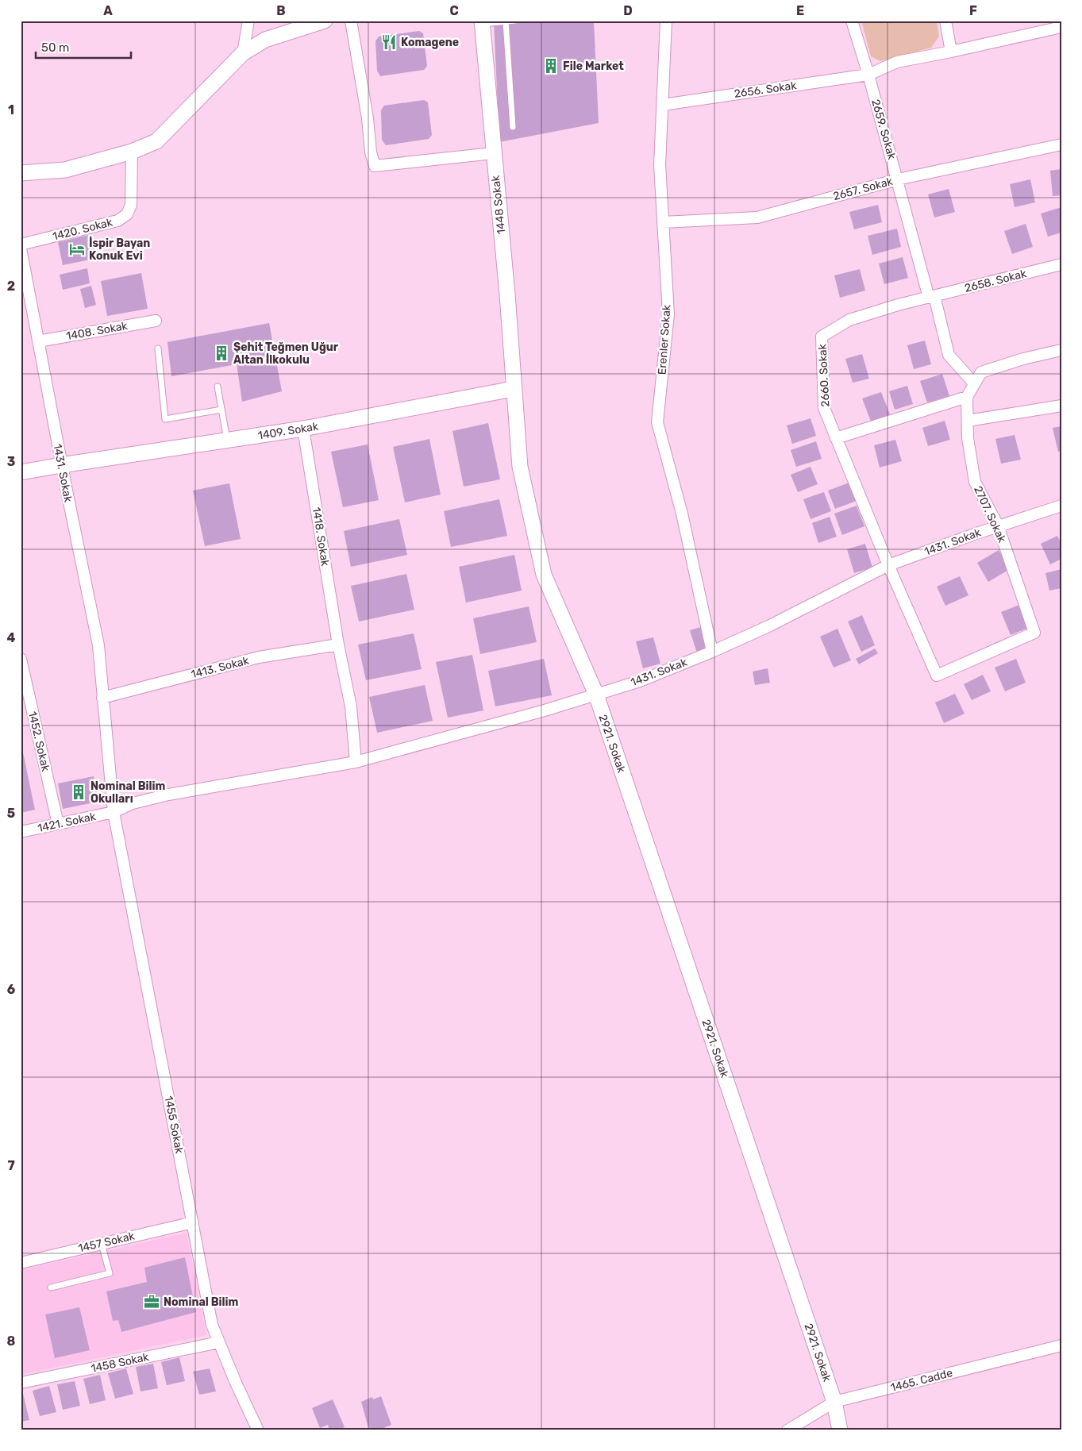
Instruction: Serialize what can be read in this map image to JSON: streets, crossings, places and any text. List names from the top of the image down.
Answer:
{
  "streets": {
    "street": [
      "2656. Sokak",
      "2659. Sokak",
      "2657. Sokak",
      "1448 Sokak",
      "1420. Sokak",
      "2658. Sokak",
      "1408. Sokak",
      "Erenler Sokak",
      "2660. Sokak",
      "1409. Sokak",
      "1431. Sokak",
      "2707. Sokak",
      "1418. Sokak",
      "1413. Sokak",
      "1452. Sokak",
      "2921. Sokak",
      "1421. Sokak",
      "1455 Sokak",
      "1457 Sokak",
      "1458 Sokak",
      "1465. Cadde"
    ]
  },
  "crossings": [
    ["2656. Sokak", "2659. Sokak"],
    ["2656. Sokak", "Erenler Sokak"],
    ["2659. Sokak", "2657. Sokak"],
    ["2659. Sokak", "2658. Sokak"],
    ["2659. Sokak", "2660. Sokak"],
    ["2659. Sokak", "2707. Sokak"],
    ["2657. Sokak", "Erenler Sokak"],
    ["1448 Sokak", "1409. Sokak"],
    ["1448 Sokak", "1431. Sokak"],
    ["1448 Sokak", "2921. Sokak"],
    ["2658. Sokak", "2660. Sokak"],
    ["1408. Sokak", "1431. Sokak"],
    ["Erenler Sokak", "1431. Sokak"],
    ["2660. Sokak", "1431. Sokak"],
    ["2660. Sokak", "2707. Sokak"],
    ["1409. Sokak", "1431. Sokak"],
    ["1409. Sokak", "1418. Sokak"],
    ["1431. Sokak", "2707. Sokak"],
    ["1431. Sokak", "1413. Sokak"],
    ["1431. Sokak", "2921. Sokak"],
    ["1431. Sokak", "1421. Sokak"],
    ["1431. Sokak", "1455 Sokak"],
    ["1418. Sokak", "1413. Sokak"],
    ["1452. Sokak", "1421. Sokak"],
    ["2921. Sokak", "1465. Cadde"],
    ["1421. Sokak", "1455 Sokak"],
    ["1455 Sokak", "1457 Sokak"],
    ["1455 Sokak", "1458 Sokak"]
  ],
  "places": {
    "restaurant": ["Komagene"],
    "building": ["File Market", "Şehit Teğmen Uğur Altan İlkokulu", "Nominal Bilim Okulları"],
    "hotel": ["İspir Bayan Konuk Evi"],
    "office": ["Nominal Bilim"]
  },
  "scale_bar": "50 m",
  "grid": {
    "columns": [
      "A",
      "B",
      "C",
      "D",
      "E",
      "F"
    ],
    "rows": [
      "1",
      "2",
      "3",
      "4",
      "5",
      "6",
      "7",
      "8"
    ]
  }
}
